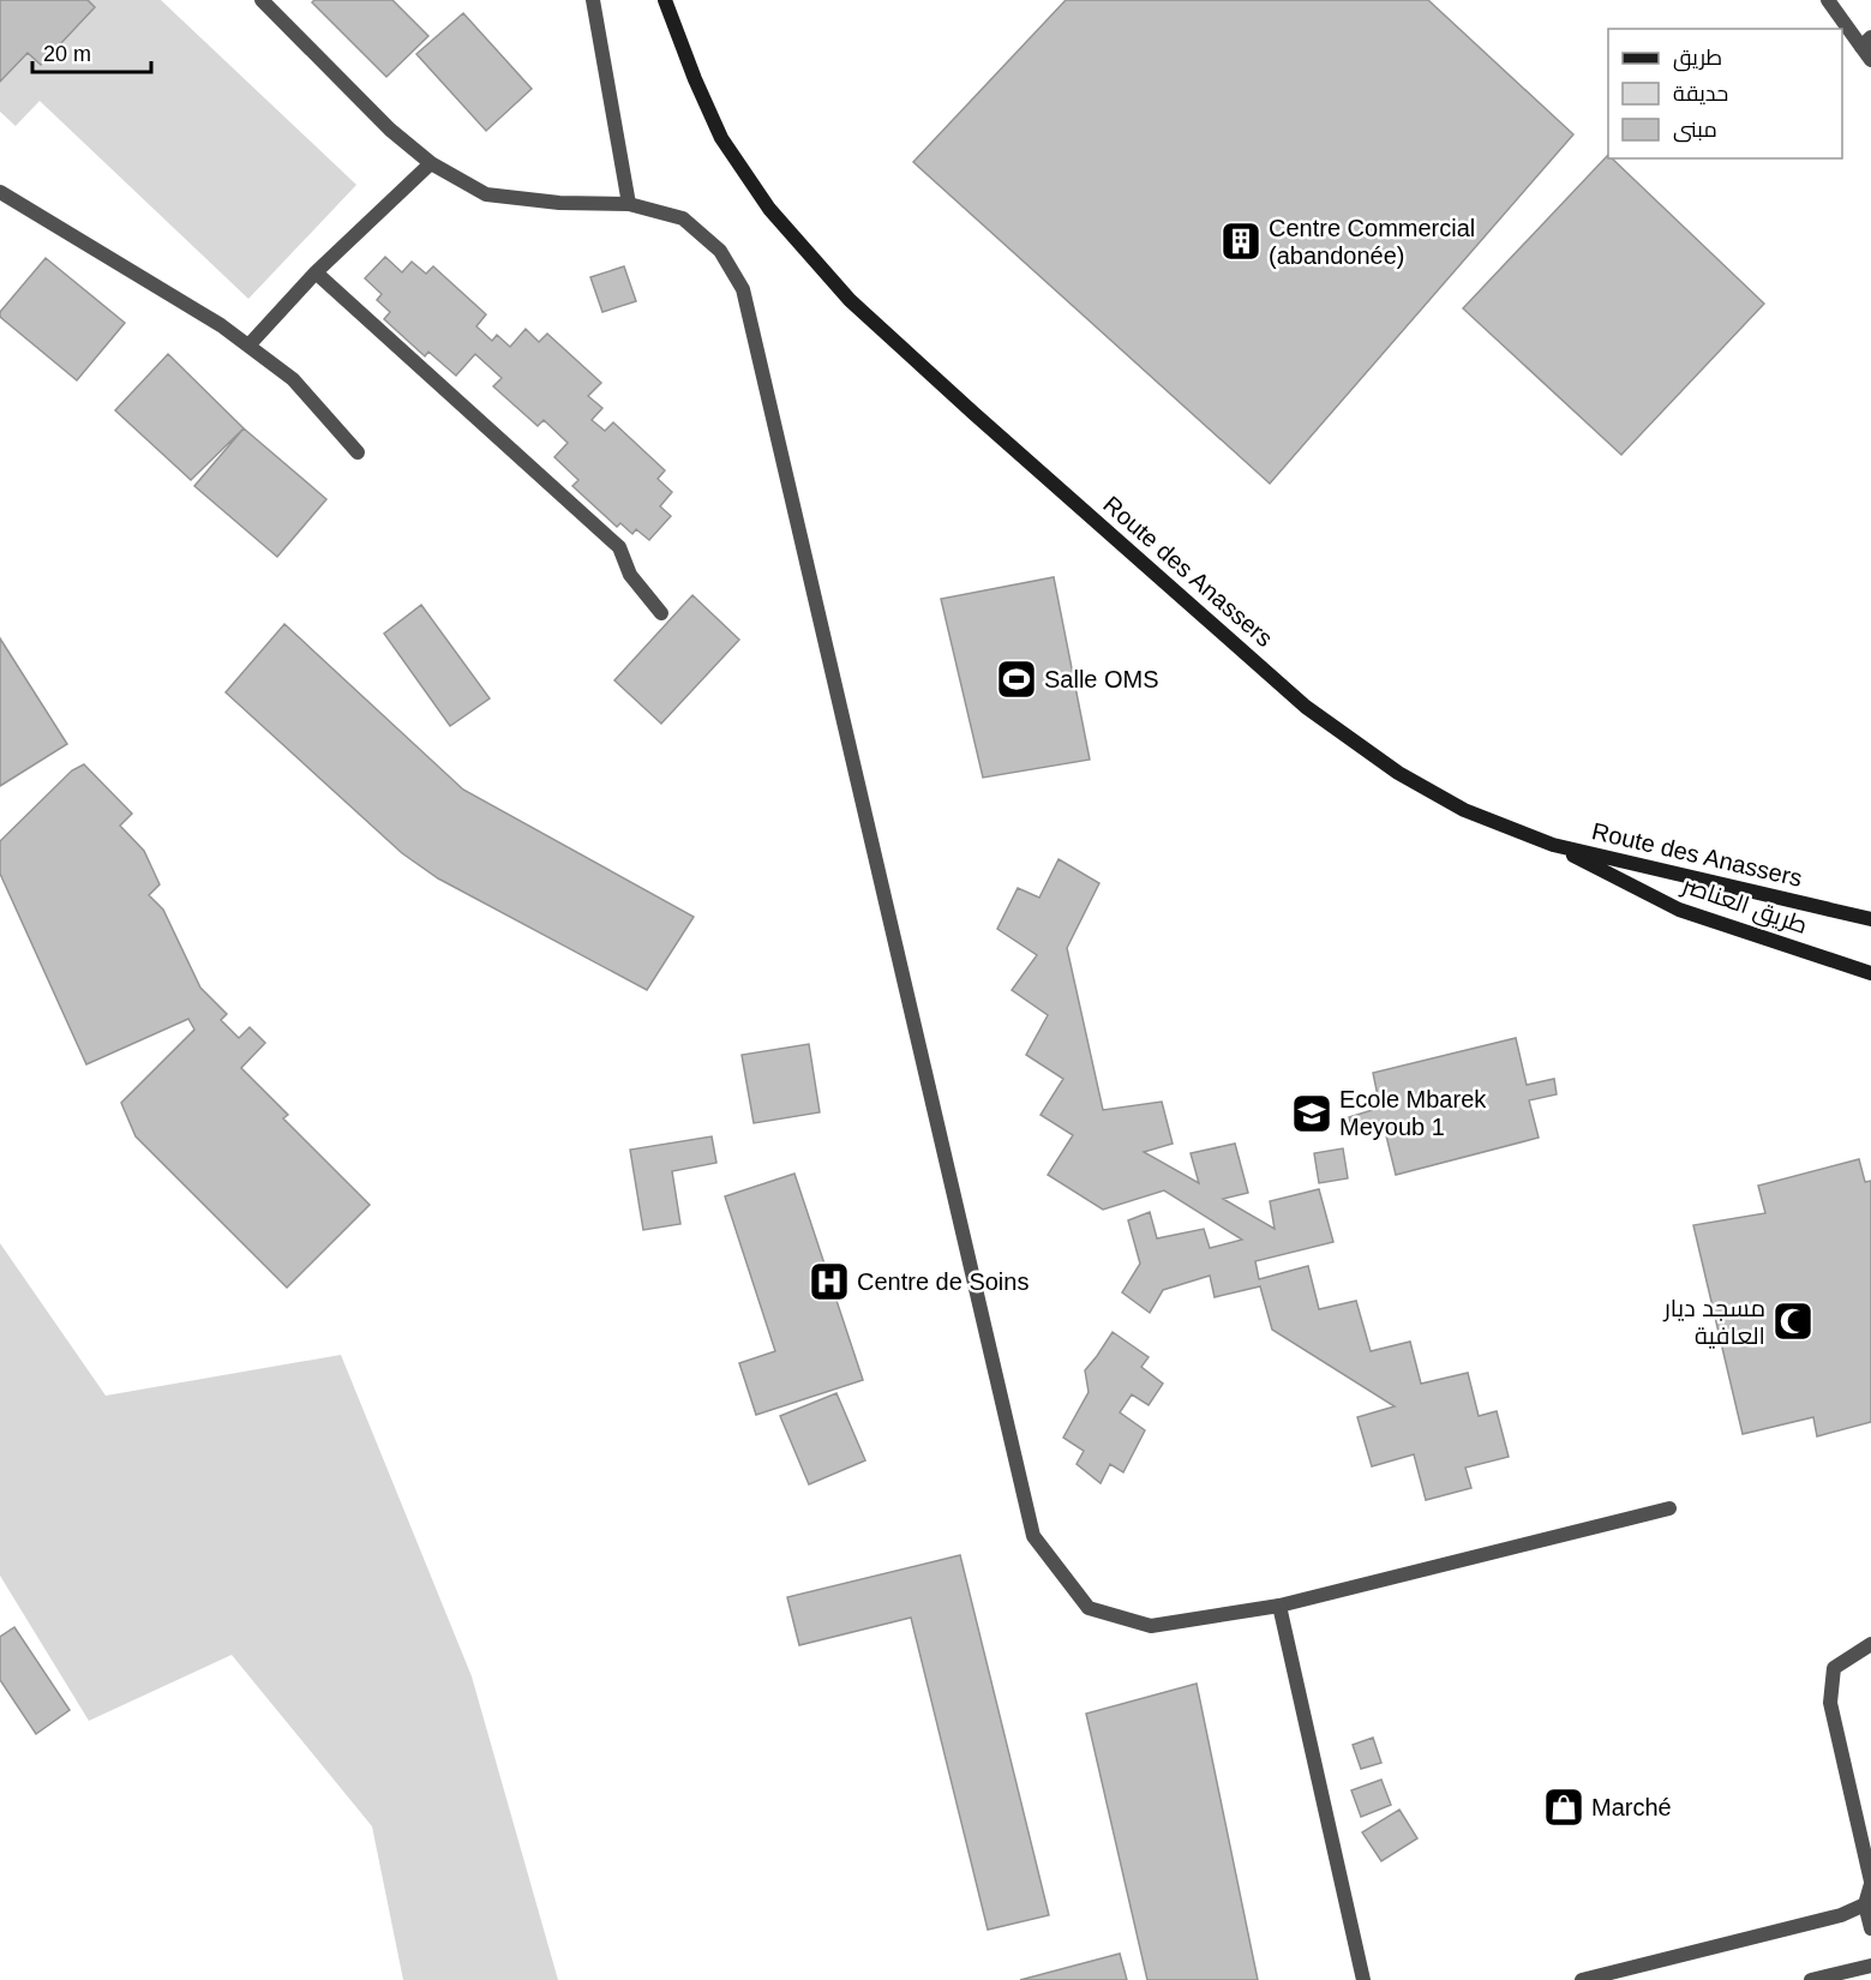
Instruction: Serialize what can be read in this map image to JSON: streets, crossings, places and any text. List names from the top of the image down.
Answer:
{
  "streets": {
    "main road": ["Route des Anassers", "طريق العناصر"]
  },
  "crossings": [
    ["Route des Anassers", "طريق العناصر"]
  ],
  "places": {
    "building": ["Centre Commercial (abandonée)"],
    "sports": ["Salle OMS"],
    "school or university": ["Ecole Mbarek Meyoub 1"],
    "hospital": ["Centre de Soins"],
    "mosque": ["مسجد ديار العافية"],
    "shop": ["Marché"]
  },
  "legend": ["طريق", "حديقة", "مبنى"],
  "scale_bar": "20 m"
}
